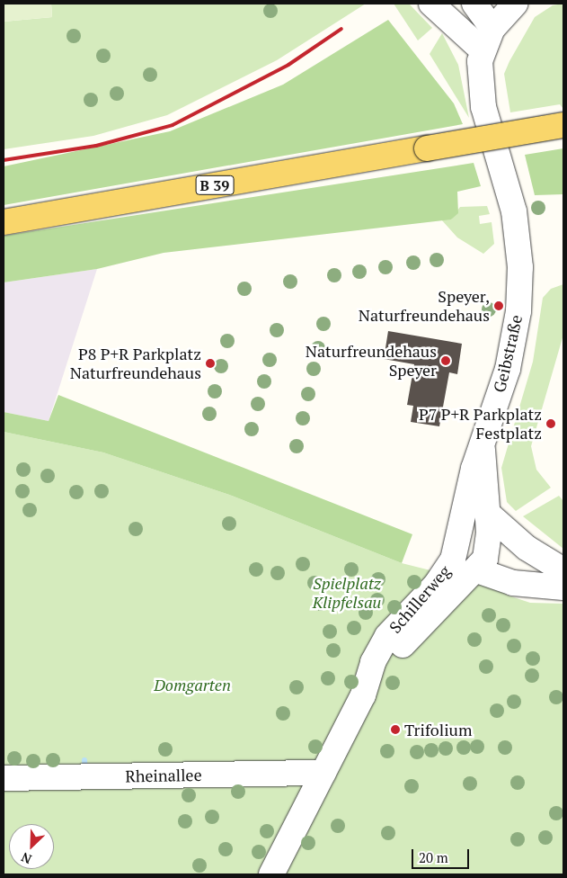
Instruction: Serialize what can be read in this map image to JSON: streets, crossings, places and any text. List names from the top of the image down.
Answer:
{
  "streets": {
    "main road": ["B 39"],
    "street": ["Geibstraße", "Schillerweg", "Rheinallee"]
  },
  "crossings": [
    ["Geibstraße", "Schillerweg"],
    ["Schillerweg", "Rheinallee"]
  ],
  "parks": ["Spielplatz Klipfelsau", "Domgarten"],
  "places": [
    "Speyer, Naturfreundehaus",
    "Naturfreundehaus Speyer",
    "P8 P+R Parkplatz Naturfreundehaus",
    "P7 P+R Parkplatz Festplatz",
    "Trifolium"
  ],
  "scale_bar": "20 m",
  "north": "bottom left"
}
